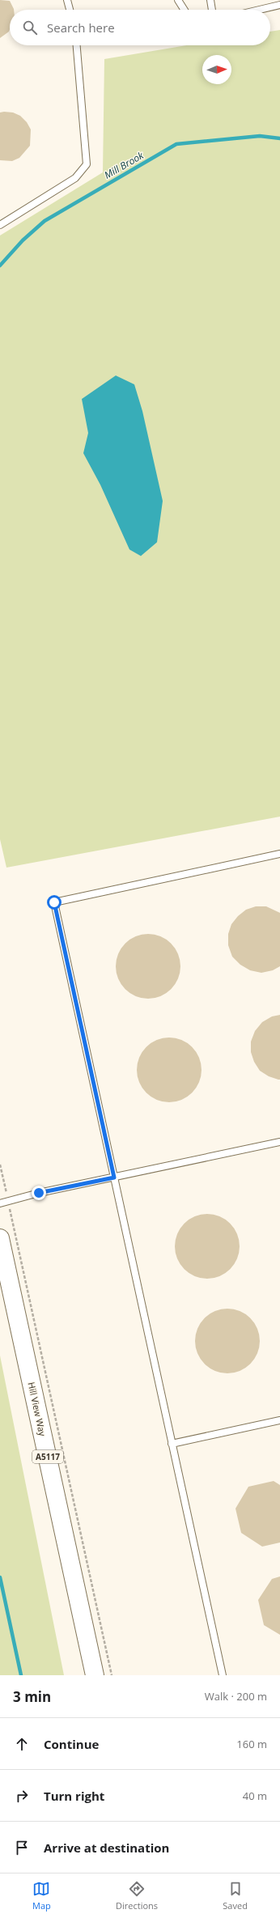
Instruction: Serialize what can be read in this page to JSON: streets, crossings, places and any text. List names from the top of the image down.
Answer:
{
  "streets": {
    "main road": ["Hill View Way", "A5117"]
  },
  "water": ["Mill Brook"],
  "north": "right",
  "page": {
    "search": "Search here",
    "heading": ["3 min", "Walk · 200 m"],
    "list": [
      ["Continue", "160 m"],
      ["Turn right", "40 m"],
      "Arrive at destination"
    ],
    "nav": ["Map", "Directions", "Saved"]
  }
}
